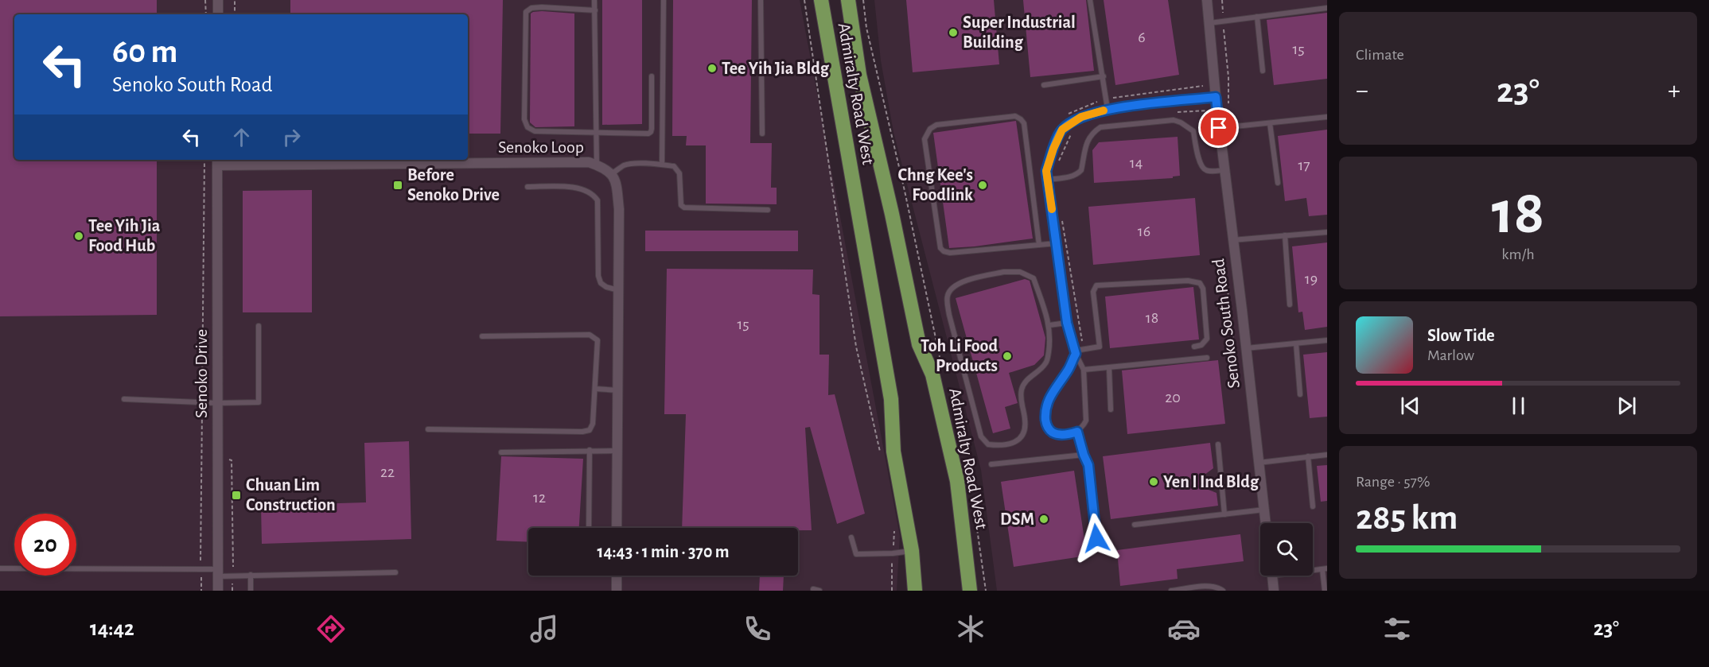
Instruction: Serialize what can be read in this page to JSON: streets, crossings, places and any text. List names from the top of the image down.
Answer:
{
  "streets": {
    "main road": ["Admiralty Road West"],
    "street": ["Senoko Loop", "Senoko South Road", "Senoko Drive"]
  },
  "crossings": [
    ["Senoko Loop", "Senoko Drive"]
  ],
  "places": {
    "other": [
      "Super Industrial Building",
      "Tee Yih Jia Bldg",
      "Chng Kee's Foodlink",
      "Tee Yih Jia Food Hub",
      "Toh Li Food Products",
      "Yen I Ind Bldg",
      "DSM"
    ],
    "transit": ["Before Senoko Drive", "Chuan Lim Construction"]
  },
  "house_numbers": [
    "6",
    "15",
    "14",
    "17",
    "16",
    "19",
    "18",
    "15",
    "20",
    "22",
    "12"
  ],
  "page": {
    "tile": [
      "Climate",
      ["18", "km/h"],
      ["Range · 57%", "285 km"]
    ],
    "turn": ["60 m", "Senoko South Road"],
    "heat": ["−", "23°", "+"],
    "song": ["Slow Tide", "Marlow"],
    "limit": "20",
    "trip": "14:43 · 1 min · 370 m",
    "tabs": ["14:42", "23°"]
  }
}
